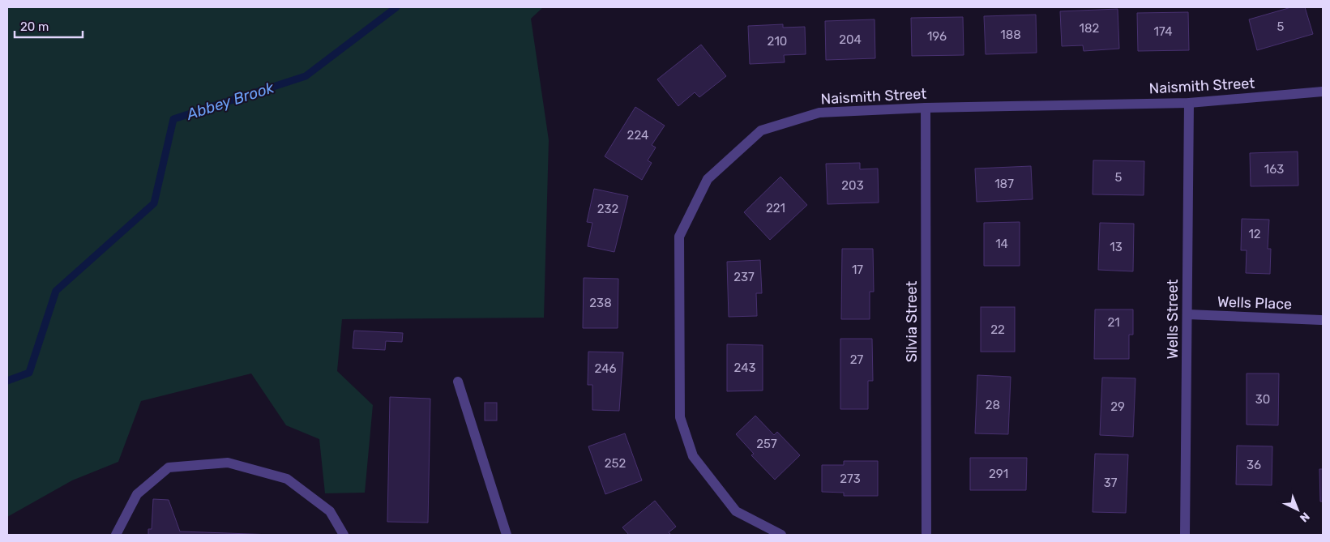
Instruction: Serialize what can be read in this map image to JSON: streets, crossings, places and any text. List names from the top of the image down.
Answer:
{
  "streets": {
    "street": [
      "Naismith Street",
      "Wells Place",
      "Wells Street",
      "Silvia Street"
    ]
  },
  "crossings": [
    ["Naismith Street", "Wells Street"],
    ["Naismith Street", "Silvia Street"],
    ["Wells Place", "Wells Street"]
  ],
  "water": ["Abbey Brook"],
  "house_numbers": [
    "5",
    "182",
    "174",
    "188",
    "196",
    "204",
    "210",
    "224",
    "163",
    "5",
    "187",
    "203",
    "221",
    "232",
    "12",
    "14",
    "13",
    "17",
    "237",
    "238",
    "21",
    "22",
    "27",
    "243",
    "246",
    "30",
    "28",
    "29",
    "257",
    "252",
    "36",
    "291",
    "273",
    "37"
  ],
  "scale_bar": "20 m",
  "north": "bottom right"
}
